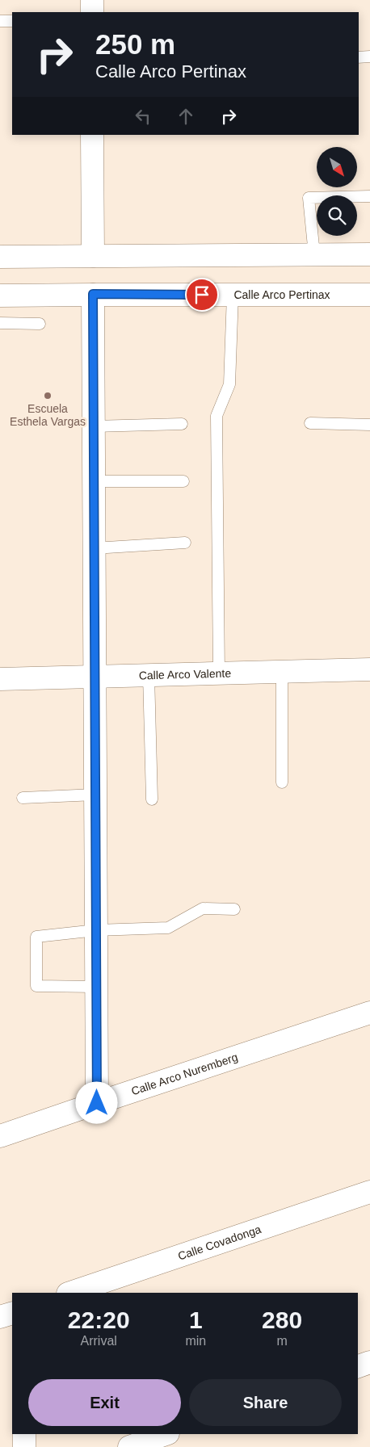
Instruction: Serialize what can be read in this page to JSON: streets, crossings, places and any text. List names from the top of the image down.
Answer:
{
  "streets": {
    "street": [
      "Calle Arco Pertinax",
      "Calle Arco Valente",
      "Calle Arco Nuremberg",
      "Calle Covadonga"
    ]
  },
  "places": ["Escuela Esthela Vargas"],
  "north": "bottom right",
  "page": {
    "turn": ["250 m", "Calle Arco Pertinax"],
    "eta": [
      "22:20",
      "Arrival",
      "1",
      "min",
      "280",
      "m"
    ],
    "buttons": ["Exit", "Share"]
  }
}
